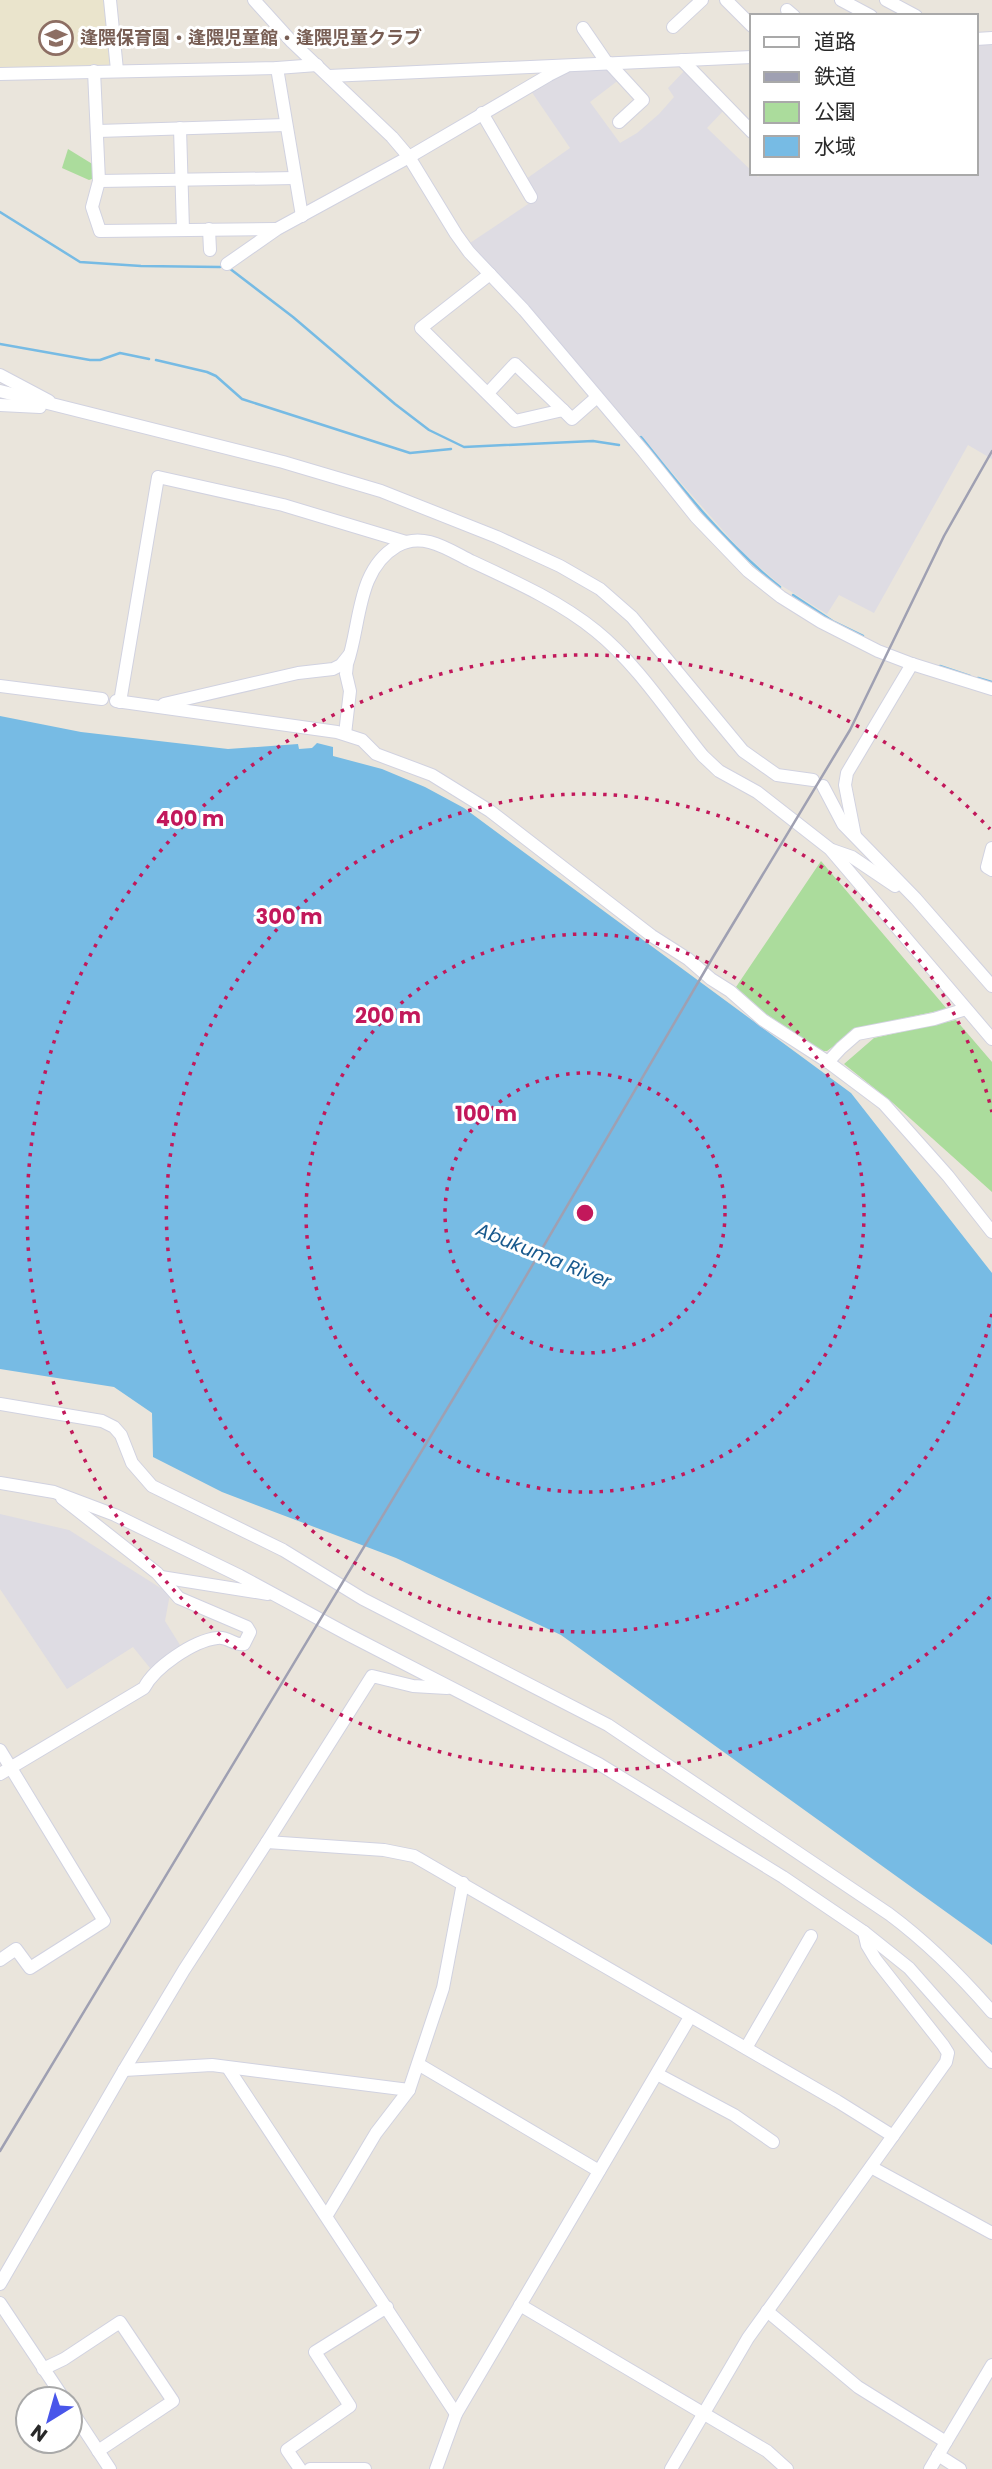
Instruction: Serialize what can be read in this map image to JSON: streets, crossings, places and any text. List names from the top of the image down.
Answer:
{
  "water": ["Abukuma River"],
  "places": {
    "school or university": ["逢隈保育園・逢隈児童館・逢隈児童クラブ"]
  },
  "legend": [
    "道路",
    "鉄道",
    "公園",
    "水域"
  ],
  "north": "bottom left",
  "rings": [
    "400 m",
    "300 m",
    "200 m",
    "100 m"
  ]
}
